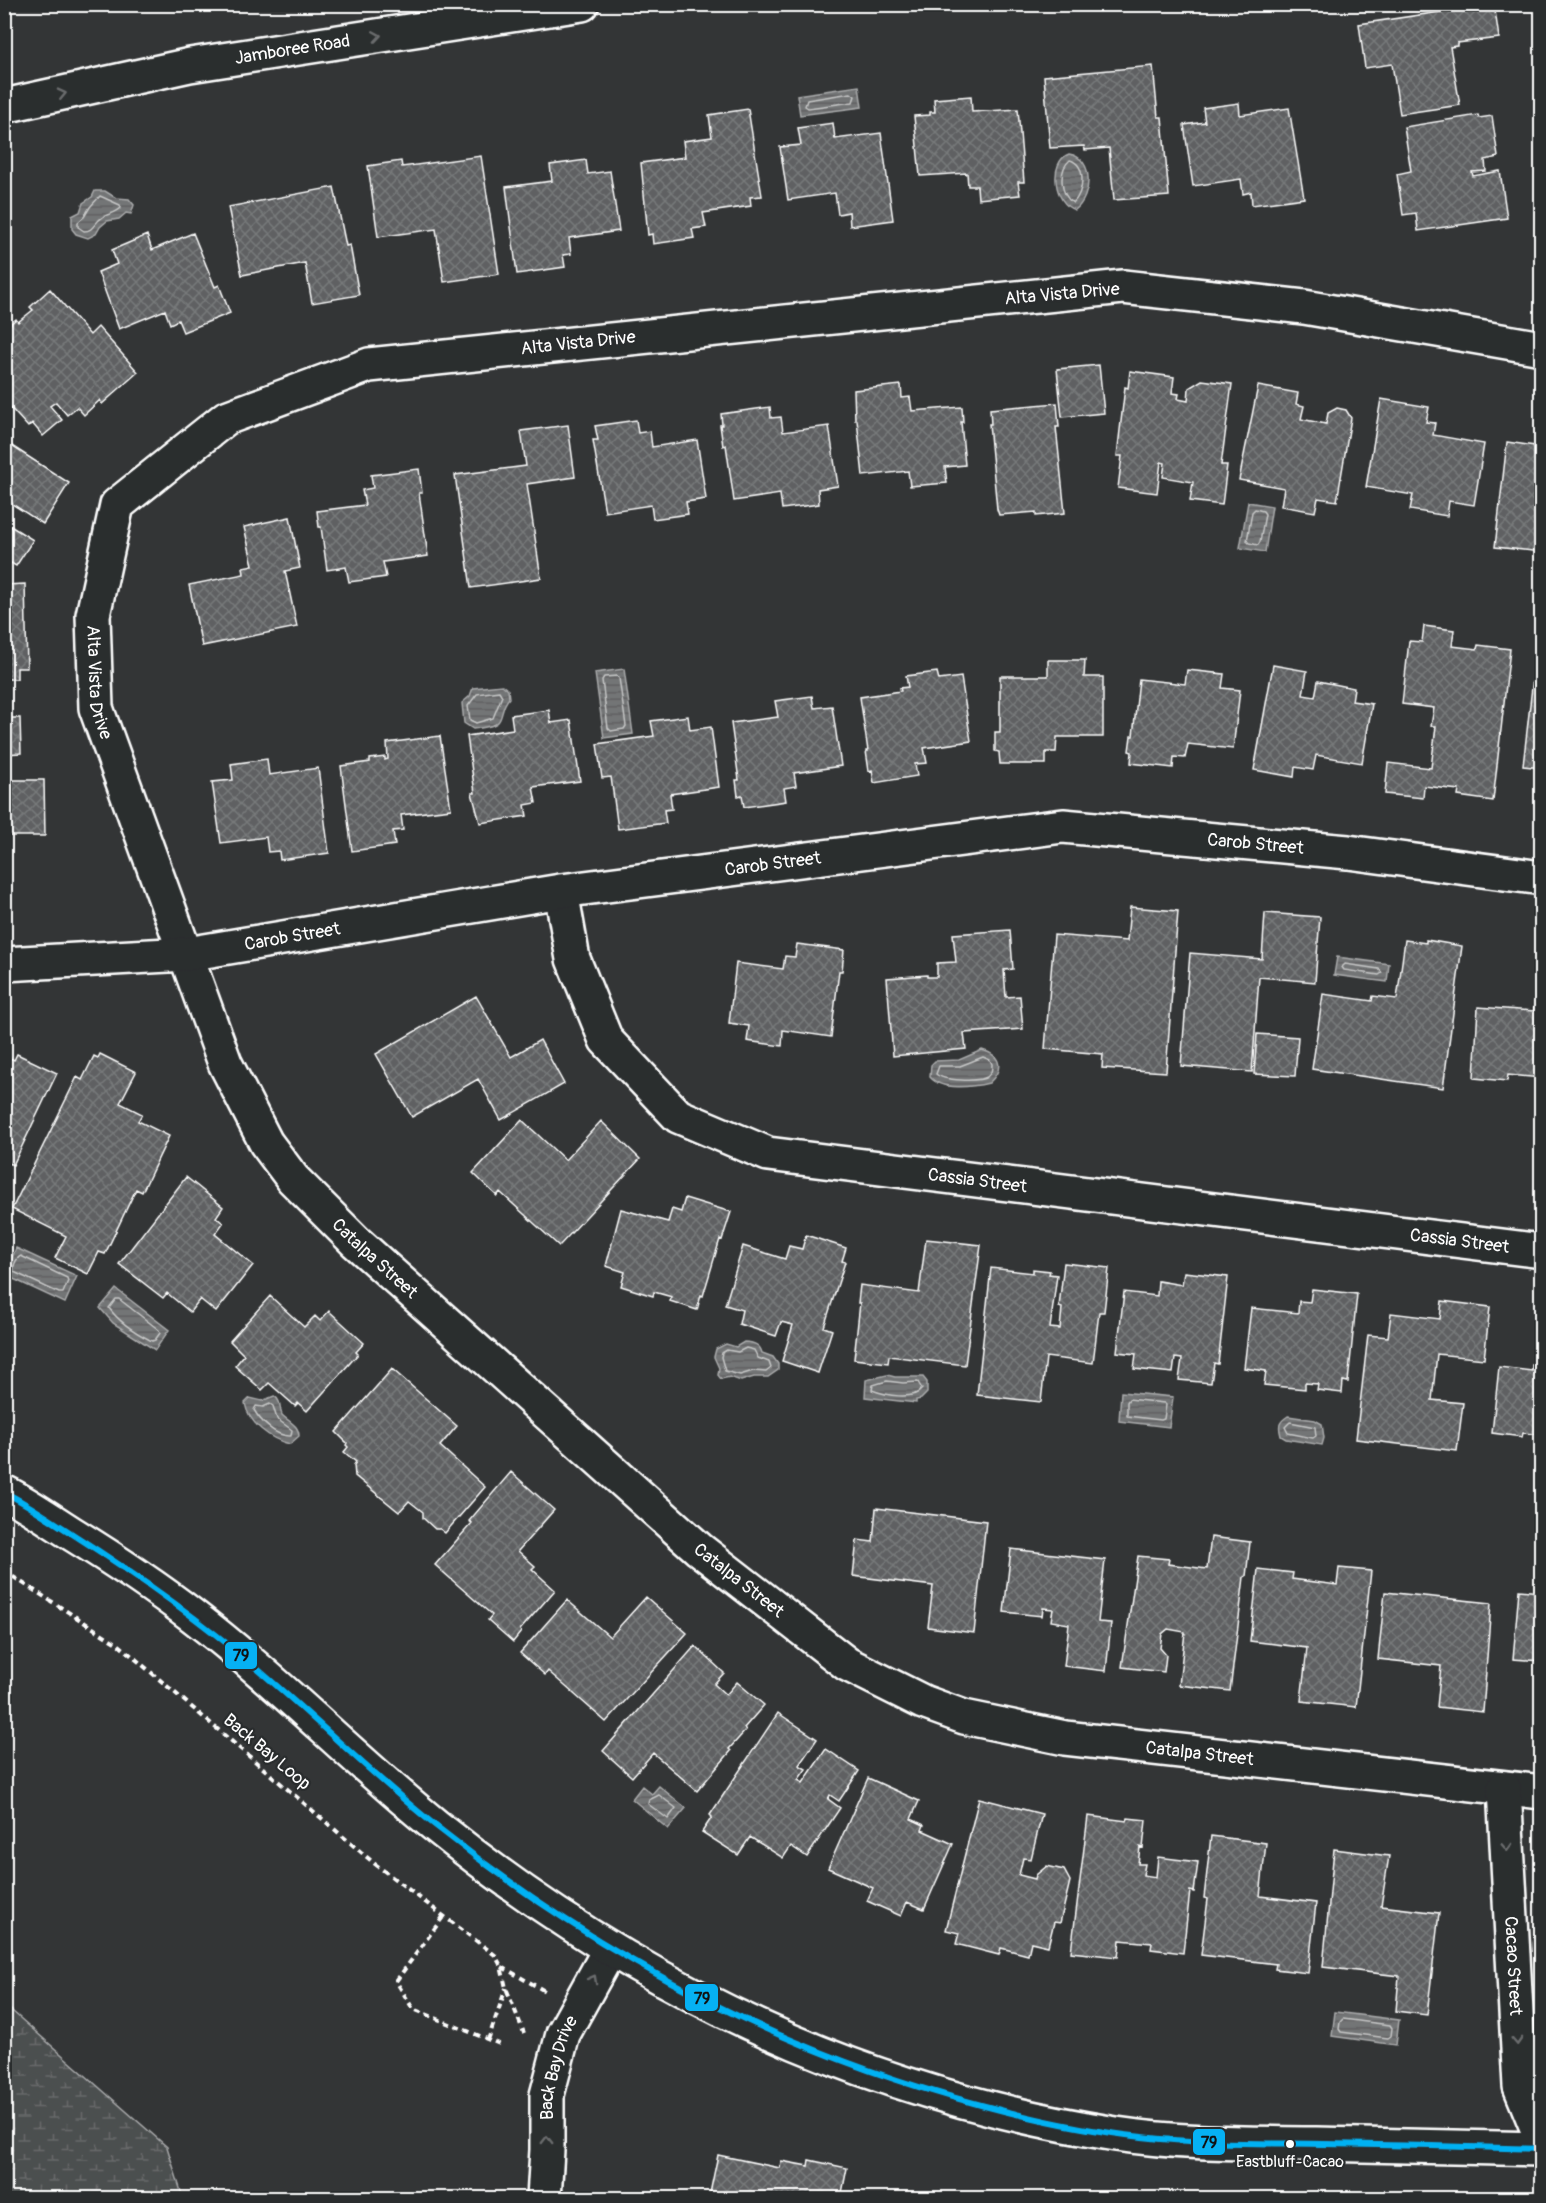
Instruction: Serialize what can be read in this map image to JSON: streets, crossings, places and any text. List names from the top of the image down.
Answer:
{
  "streets": {
    "street": [
      "Jamboree Road",
      "Alta Vista Drive",
      "Carob Street",
      "Cassia Street",
      "Catalpa Street",
      "Cacao Street",
      "Back Bay Drive"
    ],
    "path": ["Back Bay Loop"]
  },
  "crossings": [
    ["Alta Vista Drive", "Carob Street"],
    ["Alta Vista Drive", "Catalpa Street"],
    ["Carob Street", "Cassia Street"],
    ["Carob Street", "Catalpa Street"],
    ["Catalpa Street", "Cacao Street"],
    ["Back Bay Loop", "Back Bay Drive"]
  ],
  "one_way": ["Jamboree Road", "Cacao Street", "Back Bay Drive"],
  "places": ["Eastbluff-Cacao"],
  "lines": ["transit line 79"]
}
